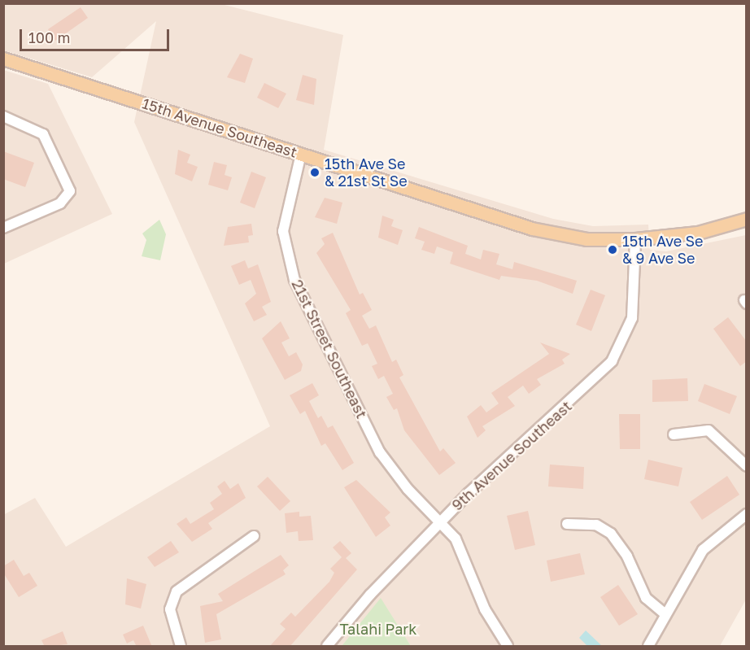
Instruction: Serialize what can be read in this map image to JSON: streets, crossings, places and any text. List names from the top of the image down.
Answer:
{
  "streets": {
    "main road": ["15th Avenue Southeast"],
    "street": ["21st Street Southeast", "9th Avenue Southeast"]
  },
  "crossings": [
    ["15th Avenue Southeast", "21st Street Southeast"],
    ["15th Avenue Southeast", "9th Avenue Southeast"],
    ["21st Street Southeast", "9th Avenue Southeast"]
  ],
  "parks": ["Talahi Park"],
  "places": ["15th Ave Se & 21st St Se", "15th Ave Se & 9 Ave Se"],
  "scale_bar": "100 m"
}
